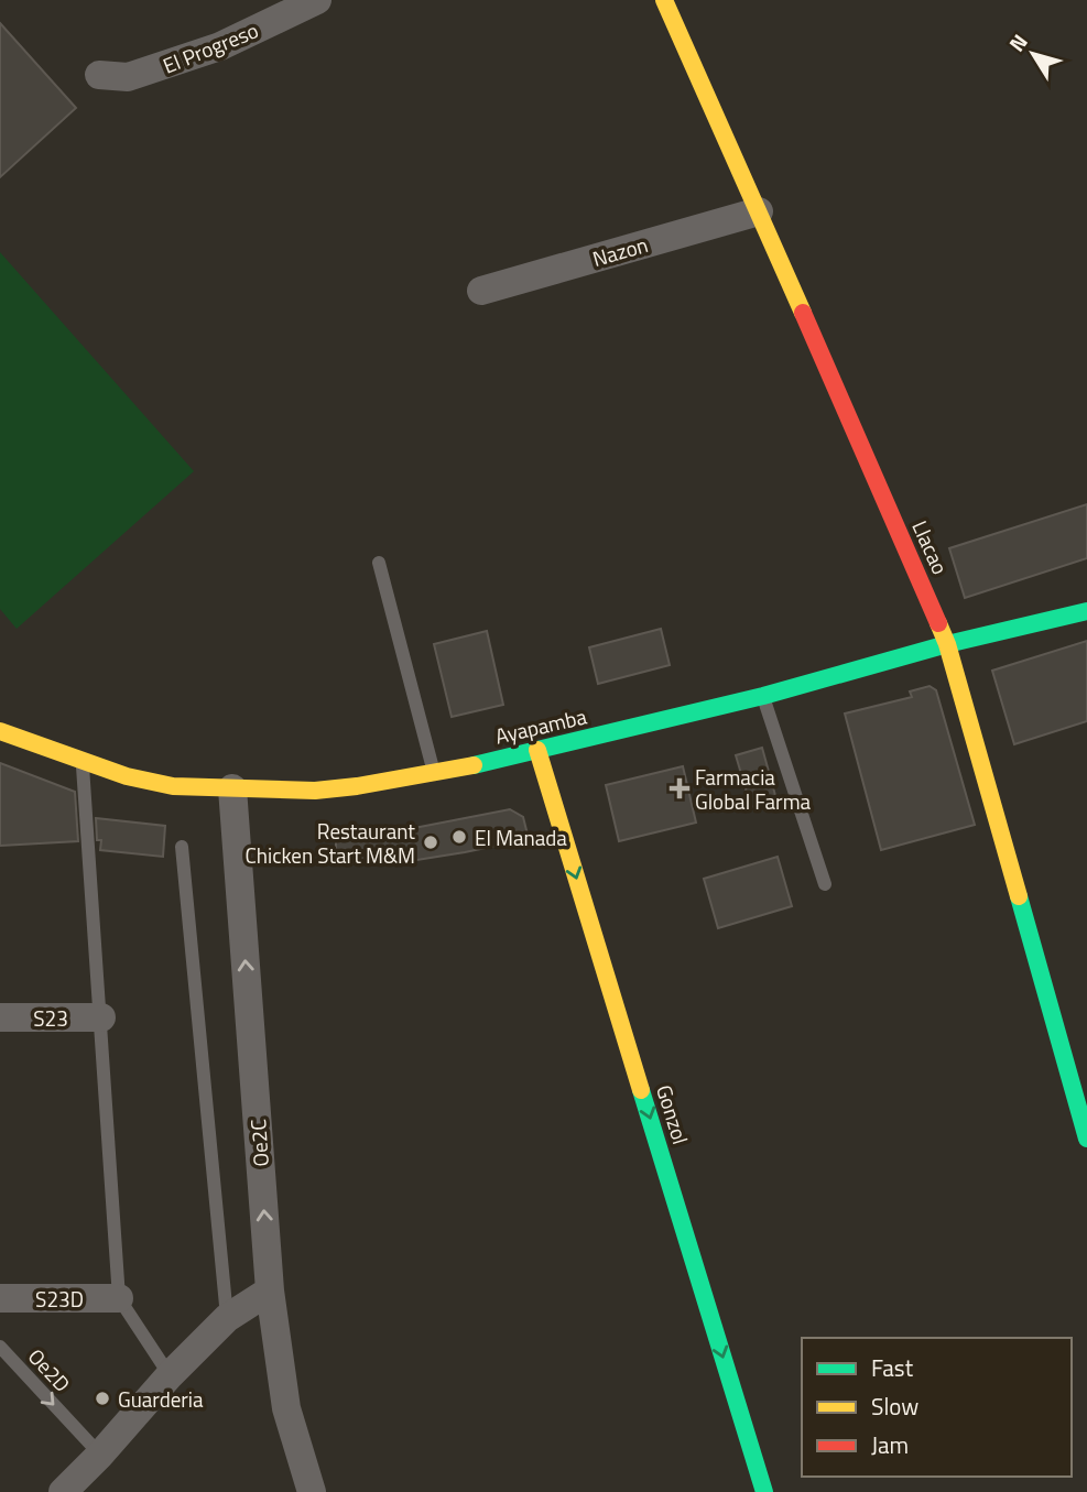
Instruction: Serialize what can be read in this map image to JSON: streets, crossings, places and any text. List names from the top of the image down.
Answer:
{
  "streets": {
    "street": [
      "El Progreso",
      "Nazon",
      "Llacao",
      "Ayapamba",
      "S23",
      "Gonzol",
      "Oe2C",
      "S23D"
    ],
    "lane": ["Oe2D"]
  },
  "crossings": [
    ["Nazon", "Llacao"],
    ["Llacao", "Ayapamba"],
    ["Ayapamba", "Gonzol"],
    ["Ayapamba", "Oe2C"]
  ],
  "one_way": ["Gonzol", "Oe2C"],
  "places": {
    "health": ["Farmacia Global Farma"],
    "other": ["El Manada", "Restaurant Chicken Start M&M", "Guarderia"]
  },
  "legend": ["Fast", "Slow", "Jam"],
  "north": "top left"
}
